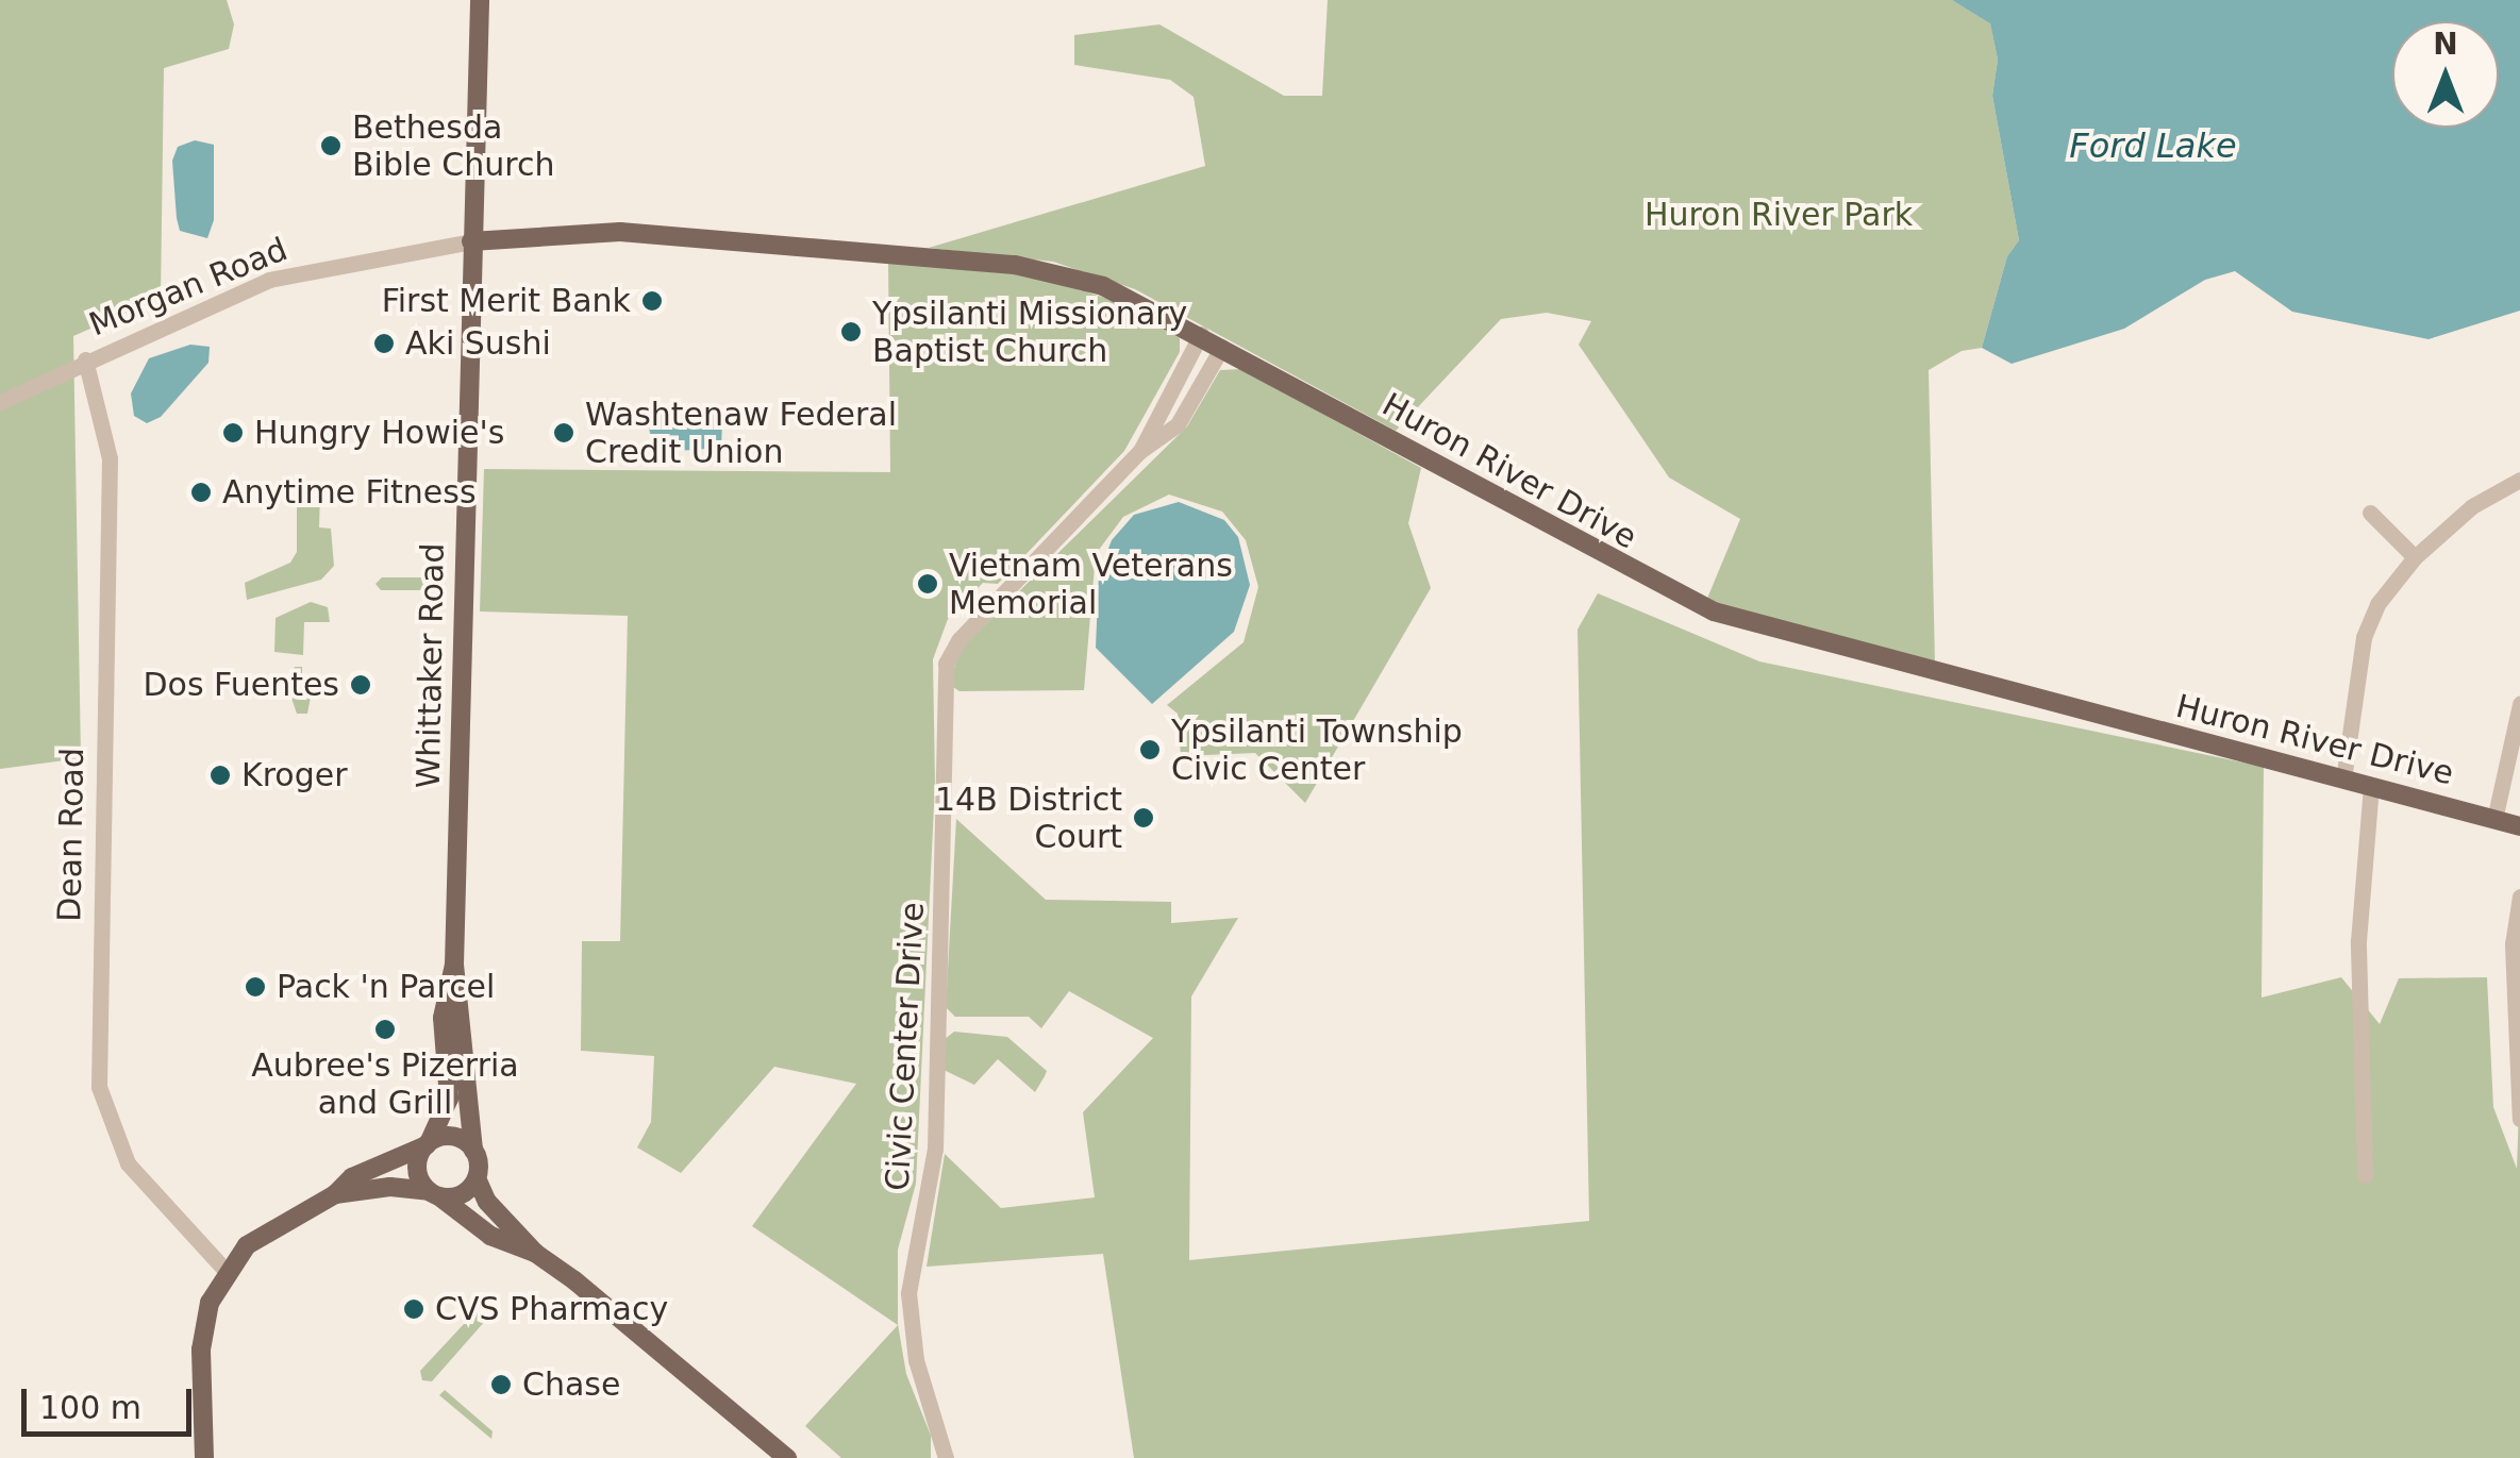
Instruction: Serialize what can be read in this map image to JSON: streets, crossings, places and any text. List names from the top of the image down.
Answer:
{
  "streets": {
    "main road": ["Huron River Drive", "Whittaker Road"],
    "street": ["Morgan Road", "Dean Road", "Civic Center Drive"]
  },
  "crossings": [
    ["Morgan Road", "Huron River Drive"],
    ["Morgan Road", "Whittaker Road"],
    ["Morgan Road", "Dean Road"],
    ["Huron River Drive", "Whittaker Road"],
    ["Huron River Drive", "Civic Center Drive"]
  ],
  "water": ["Ford Lake"],
  "parks": ["Huron River Park"],
  "places": [
    "Bethesda Bible Church",
    "First Merit Bank",
    "Ypsilanti Missionary Baptist Church",
    "Aki Sushi",
    "Hungry Howie's",
    "Washtenaw Federal Credit Union",
    "Anytime Fitness",
    "Vietnam Veterans Memorial",
    "Dos Fuentes",
    "Ypsilanti Township Civic Center",
    "Kroger",
    "14B District Court",
    "Pack 'n Parcel",
    "Aubree's Pizerria and Grill",
    "CVS Pharmacy",
    "Chase"
  ],
  "scale_bar": "100 m",
  "north": "top"
}
